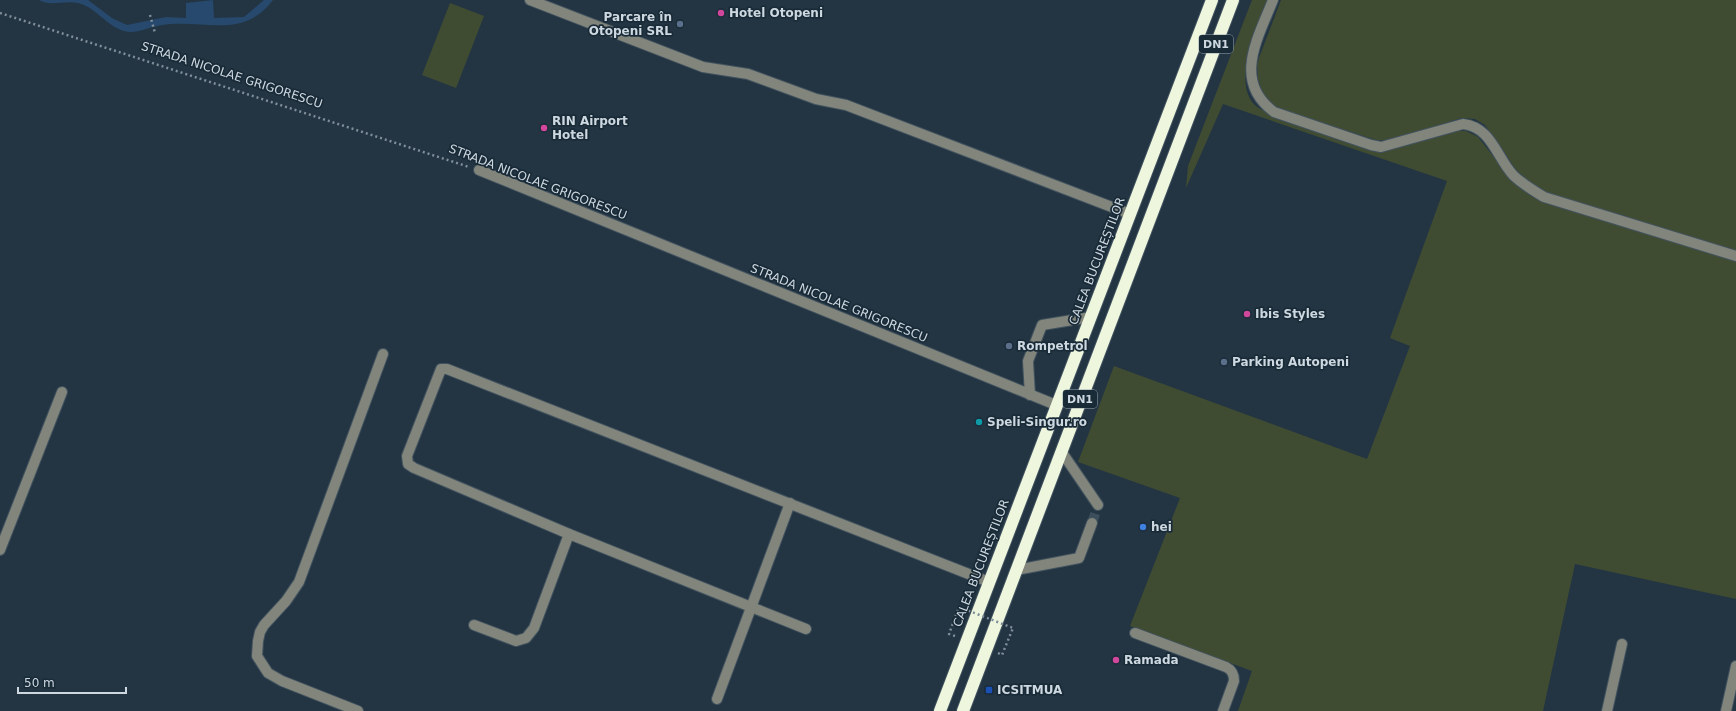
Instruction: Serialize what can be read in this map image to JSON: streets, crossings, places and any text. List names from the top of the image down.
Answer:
{
  "streets": {
    "highway": ["DN1", "CALEA BUCUREȘTILOR"],
    "street": ["STRADA NICOLAE GRIGORESCU"]
  },
  "crossings": [
    ["STRADA NICOLAE GRIGORESCU", "CALEA BUCUREȘTILOR"]
  ],
  "places": {
    "other": [
      "Hotel Otopeni",
      "Parcare în Otopeni SRL",
      "RIN Airport Hotel",
      "Ibis Styles",
      "Rompetrol",
      "Parking Autopeni",
      "Speli-Singur.ro",
      "hei",
      "Ramada"
    ],
    "transit": ["ICSITMUA"]
  },
  "scale_bar": "50 m"
}
